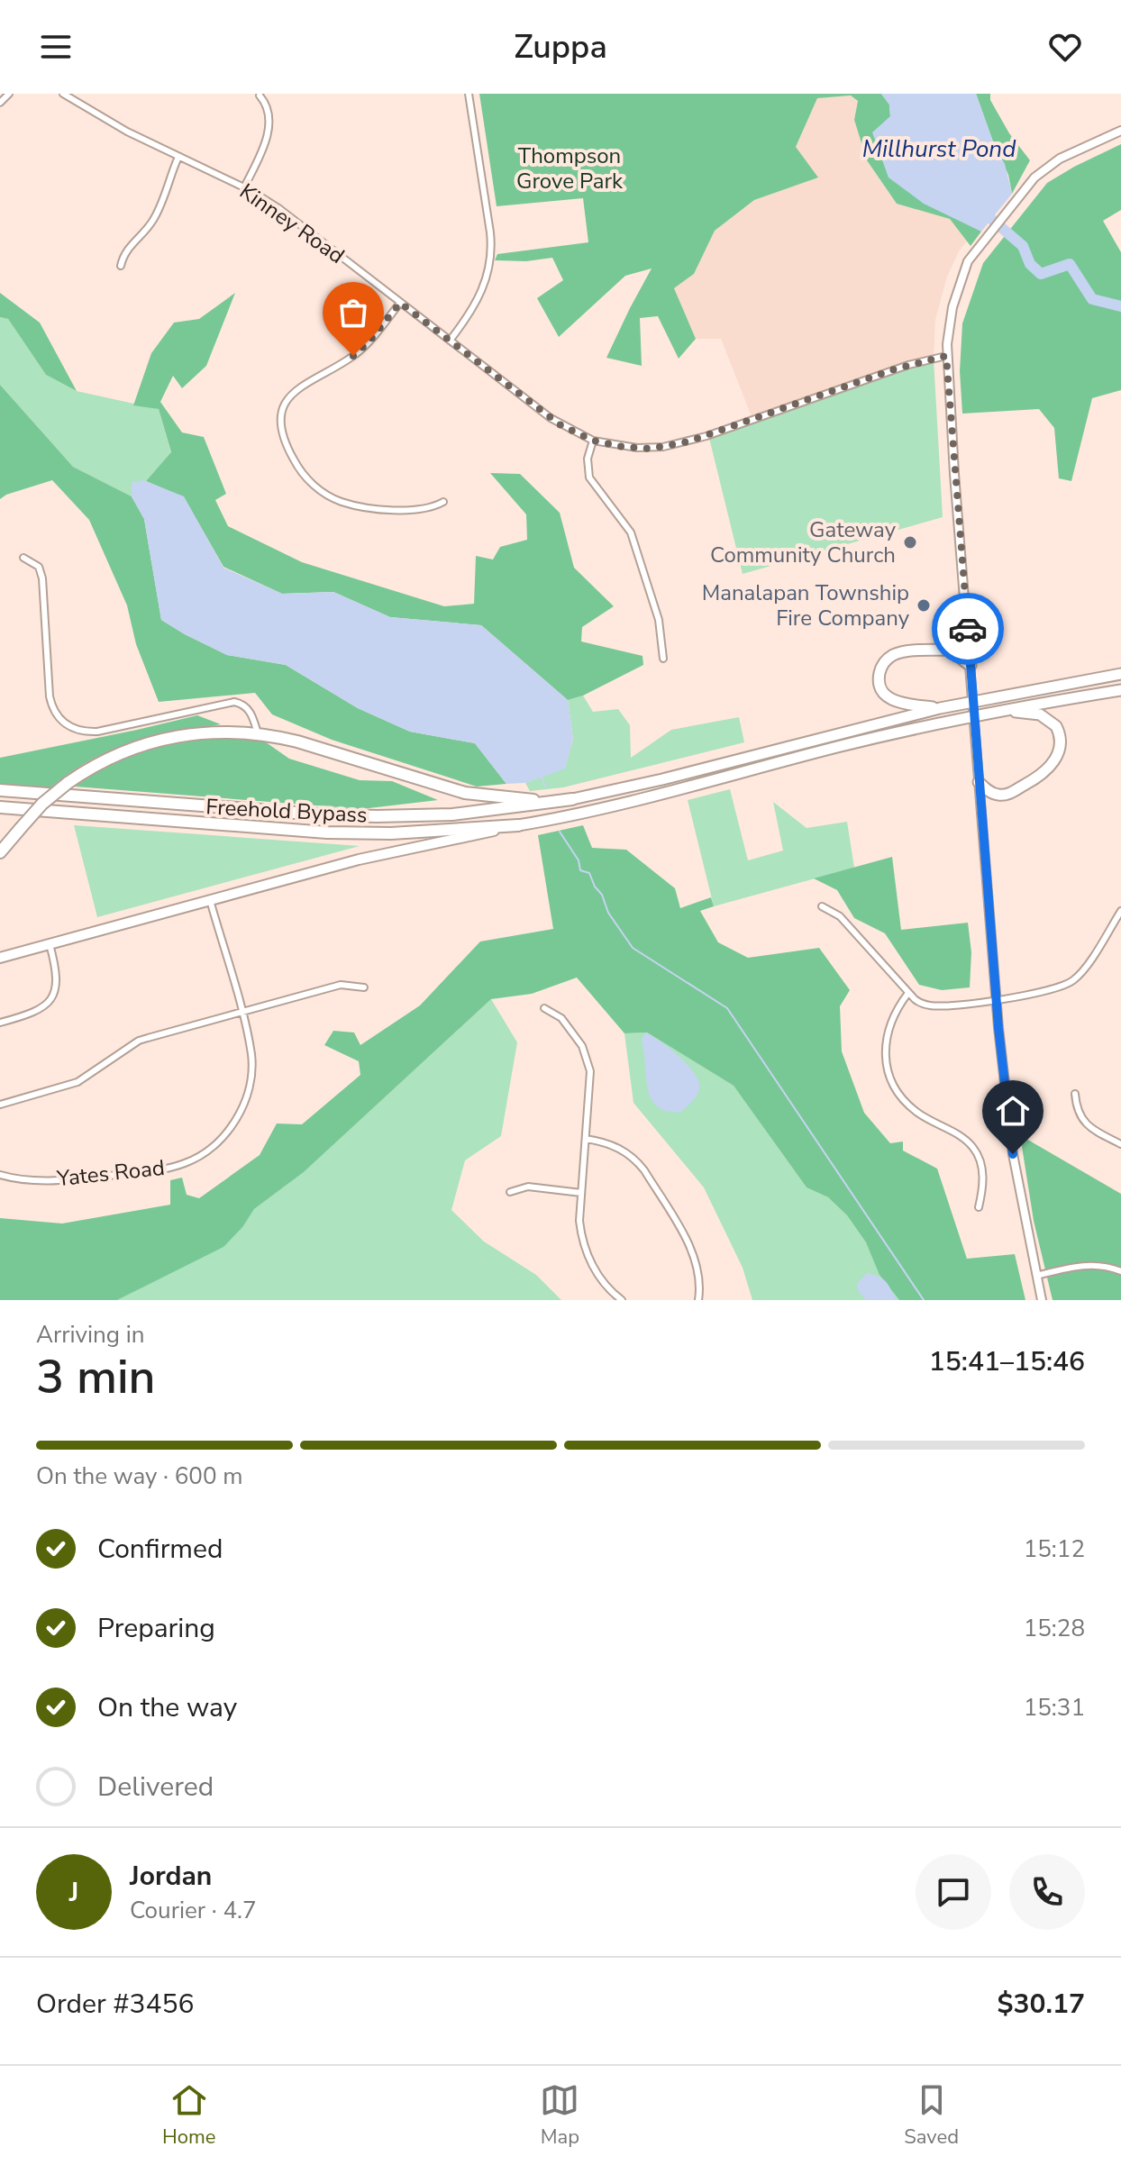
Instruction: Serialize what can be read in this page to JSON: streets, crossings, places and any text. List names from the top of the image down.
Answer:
{
  "streets": {
    "highway": ["Freehold Bypass"],
    "street": ["Kinney Road", "Yates Road"]
  },
  "water": ["Millhurst Pond"],
  "parks": ["Thompson Grove Park"],
  "places": ["Gateway Community Church", "Manalapan Township Fire Company"],
  "page": {
    "header": "Zuppa",
    "heading": ["3 min", "Arriving in", "15:41–15:46"],
    "panel": [
      "Jordan",
      "Courier · 4.7",
      "Order #3456",
      "$30.17"
    ],
    "bar": "On the way · 600 m",
    "list": [
      ["Confirmed", "15:12"],
      ["Preparing", "15:28"],
      ["On the way", "15:31"],
      "Delivered"
    ],
    "round": "J",
    "tabs": ["Home", "Map", "Saved"]
  }
}
